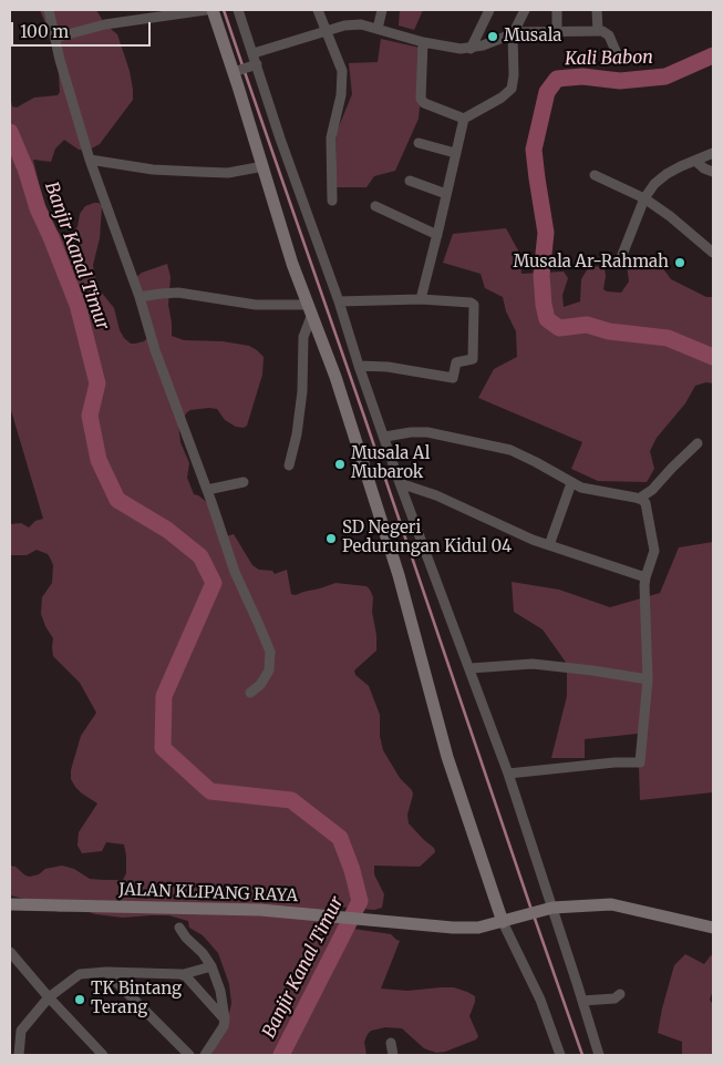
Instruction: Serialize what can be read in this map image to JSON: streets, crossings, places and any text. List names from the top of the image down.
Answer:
{
  "streets": {
    "street": ["JALAN KLIPANG RAYA"]
  },
  "water": ["Kali Babon", "Banjir Kanal Timur"],
  "places": [
    "Musala",
    "Musala Ar-Rahmah",
    "Musala Al Mubarok",
    "SD Negeri Pedurungan Kidul 04",
    "TK Bintang Terang"
  ],
  "scale_bar": "100 m"
}
